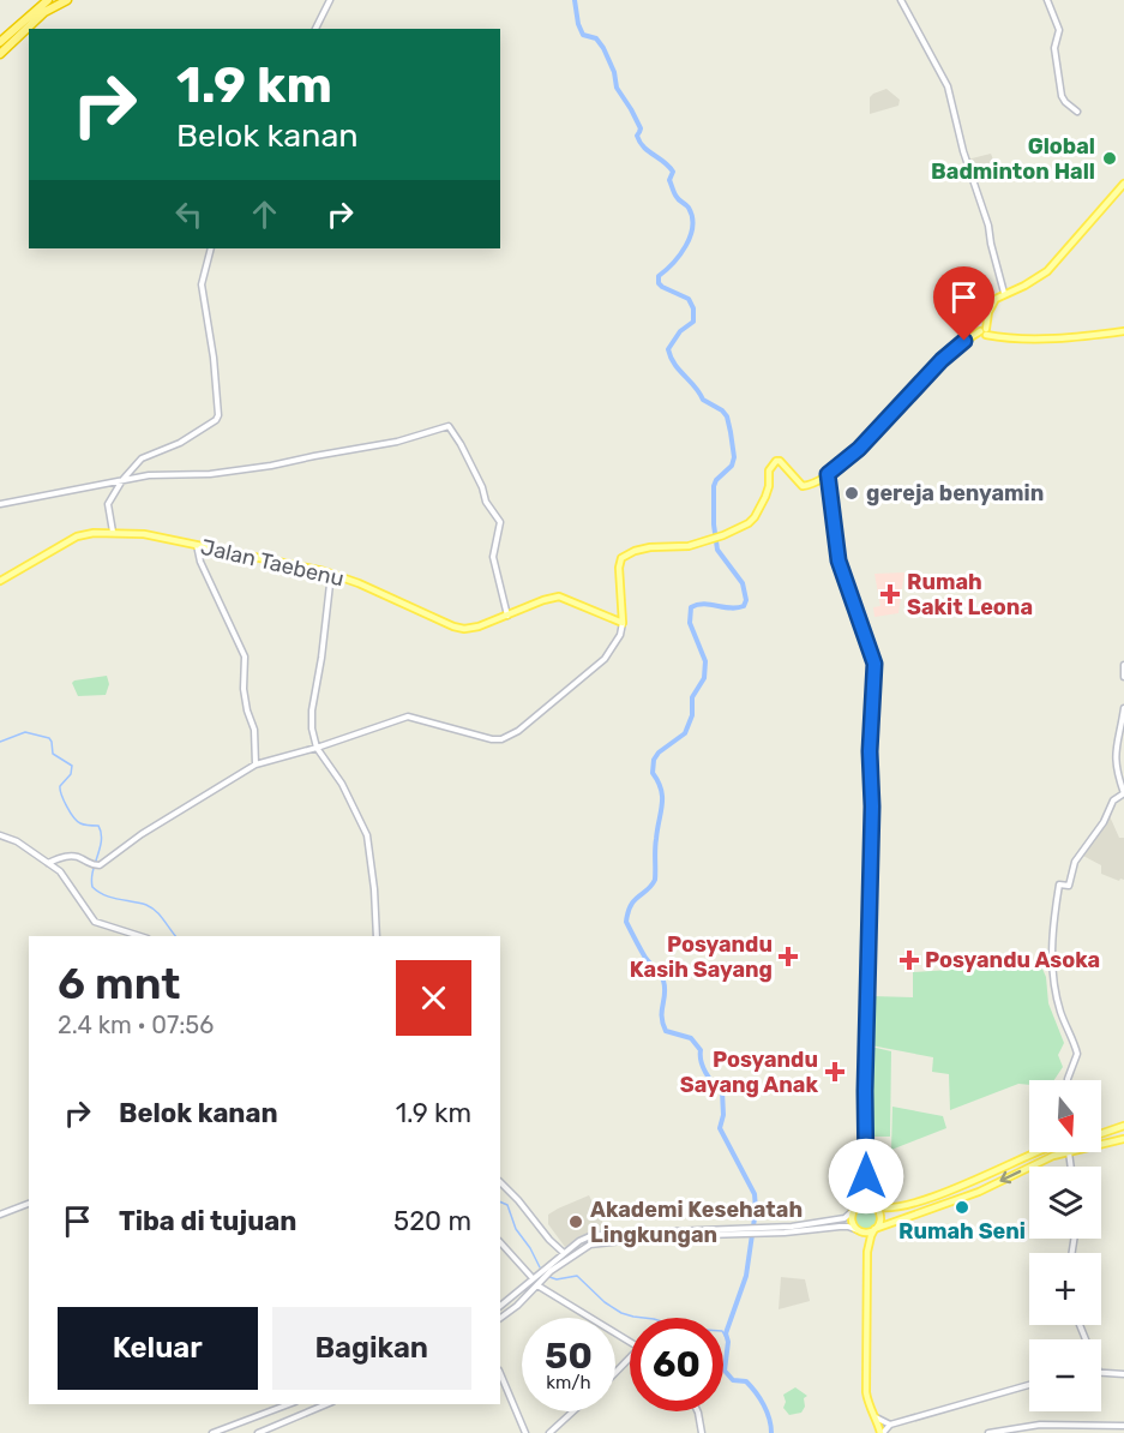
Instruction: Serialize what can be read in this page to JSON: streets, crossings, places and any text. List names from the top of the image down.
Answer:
{
  "streets": {
    "main road": ["Jalan Taebenu"]
  },
  "places": {
    "other": [
      "Global Badminton Hall",
      "gereja benyamin",
      "Rumah Seni",
      "Akademi Kesehatah Lingkungan"
    ],
    "health": [
      "Rumah Sakit Leona",
      "Posyandu Kasih Sayang",
      "Posyandu Asoka",
      "Posyandu Sayang Anak"
    ]
  },
  "north": "bottom",
  "page": {
    "turn": ["1.9 km", "Belok kanan"],
    "heading": ["6 mnt", "2.4 km · 07:56"],
    "list": [
      {
        "name": "Belok kanan",
        "value": "1.9 km"
      },
      {
        "name": "Tiba di tujuan",
        "value": "520 m"
      }
    ],
    "map_buttons": ["+", "−"],
    "buttons": ["Keluar", "Bagikan"],
    "speed": "50 km/h",
    "limit": "60"
  }
}
